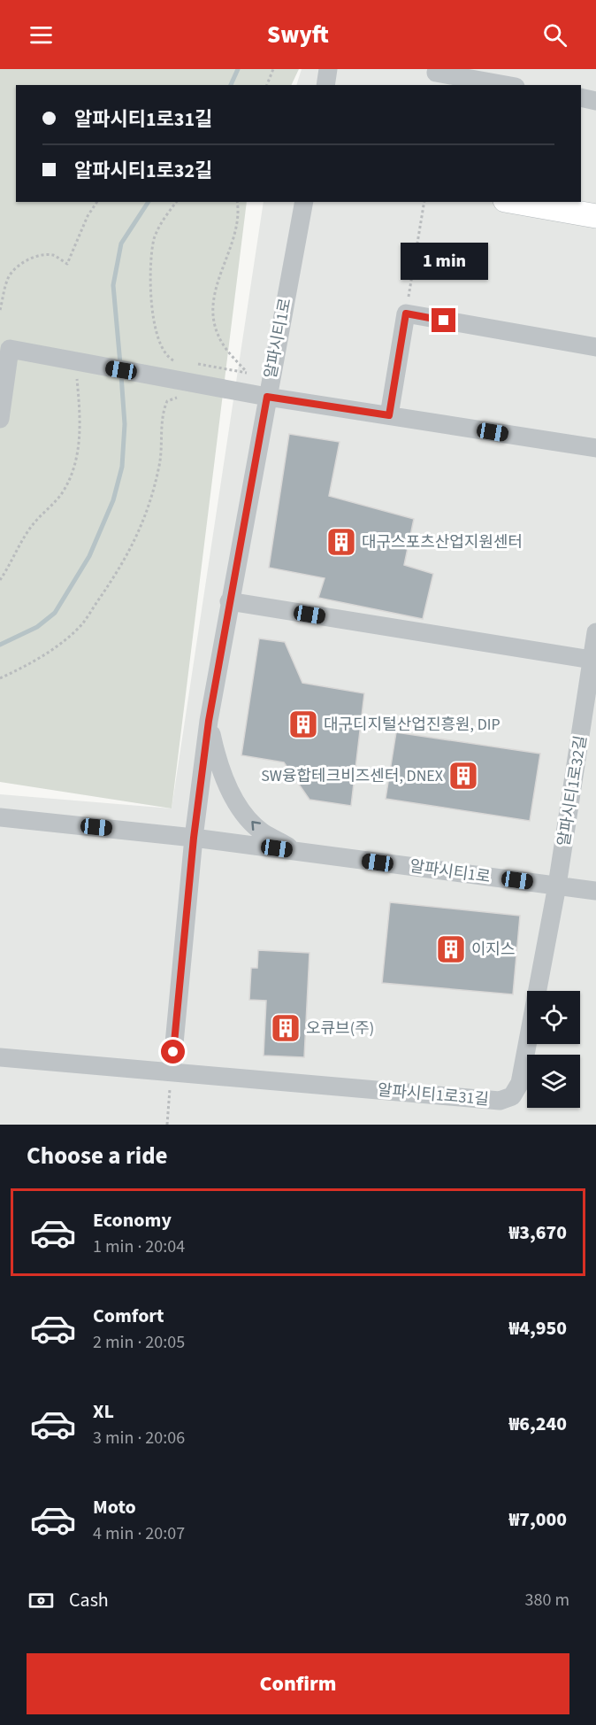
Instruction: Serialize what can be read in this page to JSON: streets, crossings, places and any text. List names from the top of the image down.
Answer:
{
  "streets": {
    "street": ["알파시티1로", "알파시티1로32길", "알파시티1로31길"]
  },
  "crossings": [
    ["알파시티1로", "알파시티1로32길"],
    ["알파시티1로", "알파시티1로31길"],
    ["알파시티1로32길", "알파시티1로31길"]
  ],
  "places": {
    "building": [
      "대구스포츠산업지원센터",
      "대구디지털산업진흥원, DIP",
      "SW융합테크비즈센터, DNEX",
      "이지스",
      "오큐브(주)"
    ]
  },
  "page": {
    "header": "Swyft",
    "banner": ["알파시티1로31길", "알파시티1로32길"],
    "bubble": "1 min",
    "heading": "Choose a ride",
    "list": [
      {
        "name": "Economy",
        "note": "1 min · 20:04",
        "value": "₩3,670"
      },
      {
        "name": "Comfort",
        "note": "2 min · 20:05",
        "value": "₩4,950"
      },
      {
        "name": "XL",
        "note": "3 min · 20:06",
        "value": "₩6,240"
      },
      {
        "name": "Moto",
        "note": "4 min · 20:07",
        "value": "₩7,000"
      }
    ],
    "pay": ["Cash", "380 m"],
    "buttons": "Confirm"
  }
}
